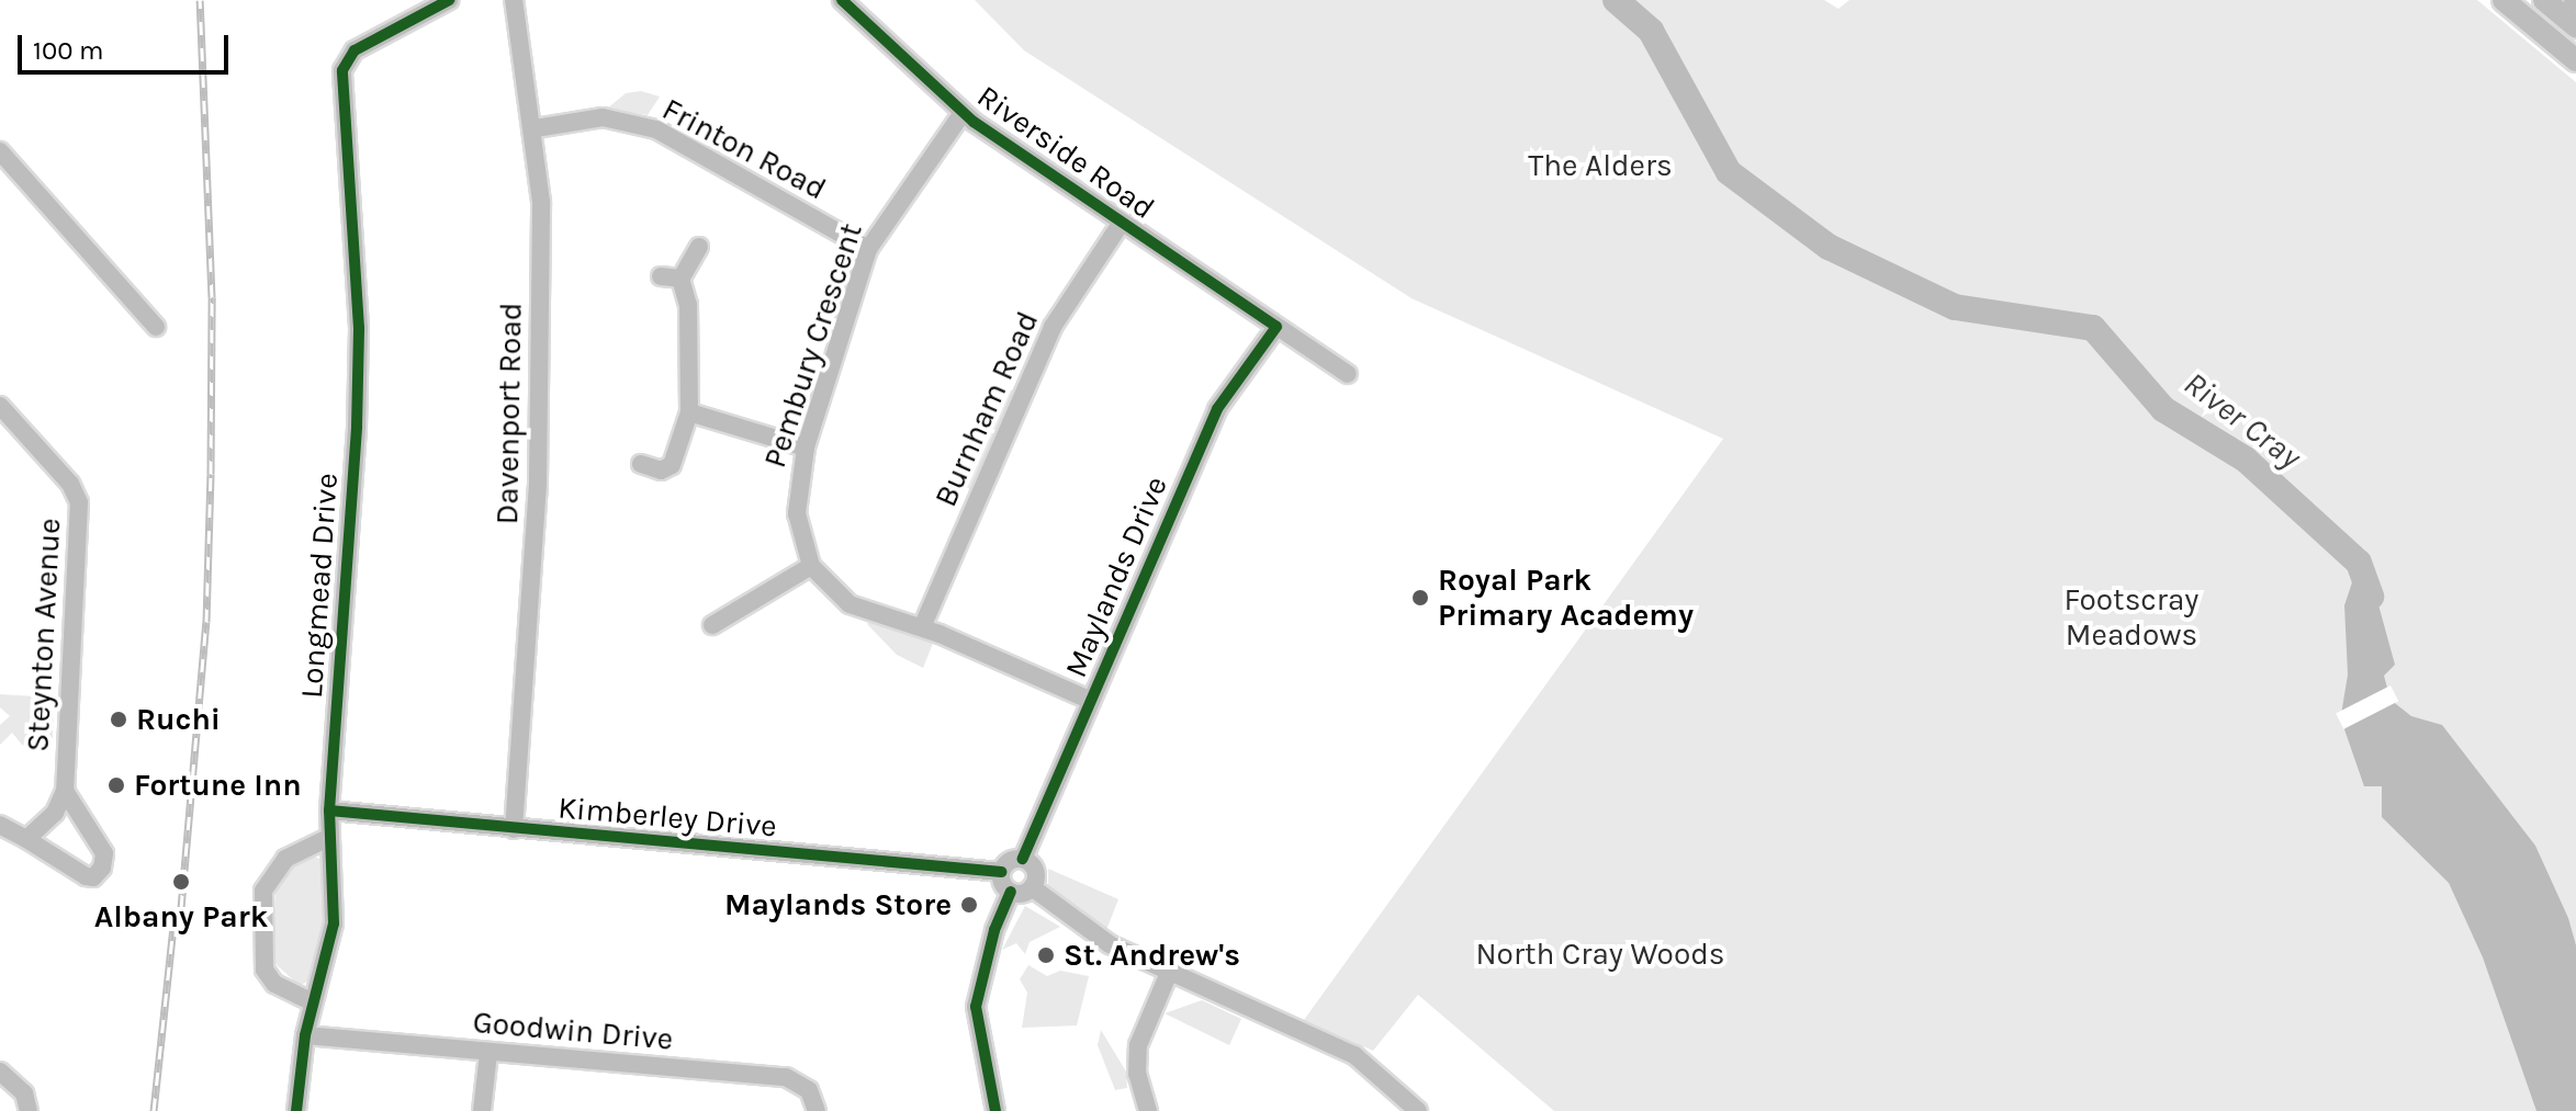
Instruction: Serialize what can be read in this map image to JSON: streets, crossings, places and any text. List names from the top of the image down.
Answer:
{
  "streets": {
    "street": [
      "Frinton Road",
      "Riverside Road",
      "Pembury Crescent",
      "Burnham Road",
      "Davenport Road",
      "Maylands Drive",
      "Longmead Drive",
      "Steynton Avenue",
      "Kimberley Drive",
      "Goodwin Drive"
    ]
  },
  "crossings": [
    ["Frinton Road", "Pembury Crescent"],
    ["Frinton Road", "Davenport Road"],
    ["Riverside Road", "Pembury Crescent"],
    ["Riverside Road", "Burnham Road"],
    ["Riverside Road", "Maylands Drive"],
    ["Pembury Crescent", "Burnham Road"],
    ["Pembury Crescent", "Maylands Drive"],
    ["Davenport Road", "Kimberley Drive"],
    ["Maylands Drive", "Kimberley Drive"],
    ["Longmead Drive", "Kimberley Drive"],
    ["Longmead Drive", "Goodwin Drive"]
  ],
  "water": ["River Cray"],
  "parks": ["The Alders", "Footscray Meadows", "North Cray Woods"],
  "places": [
    "Royal Park Primary Academy",
    "Ruchi",
    "Fortune Inn",
    "Albany Park",
    "Maylands Store",
    "St. Andrew's"
  ],
  "scale_bar": "100 m"
}
